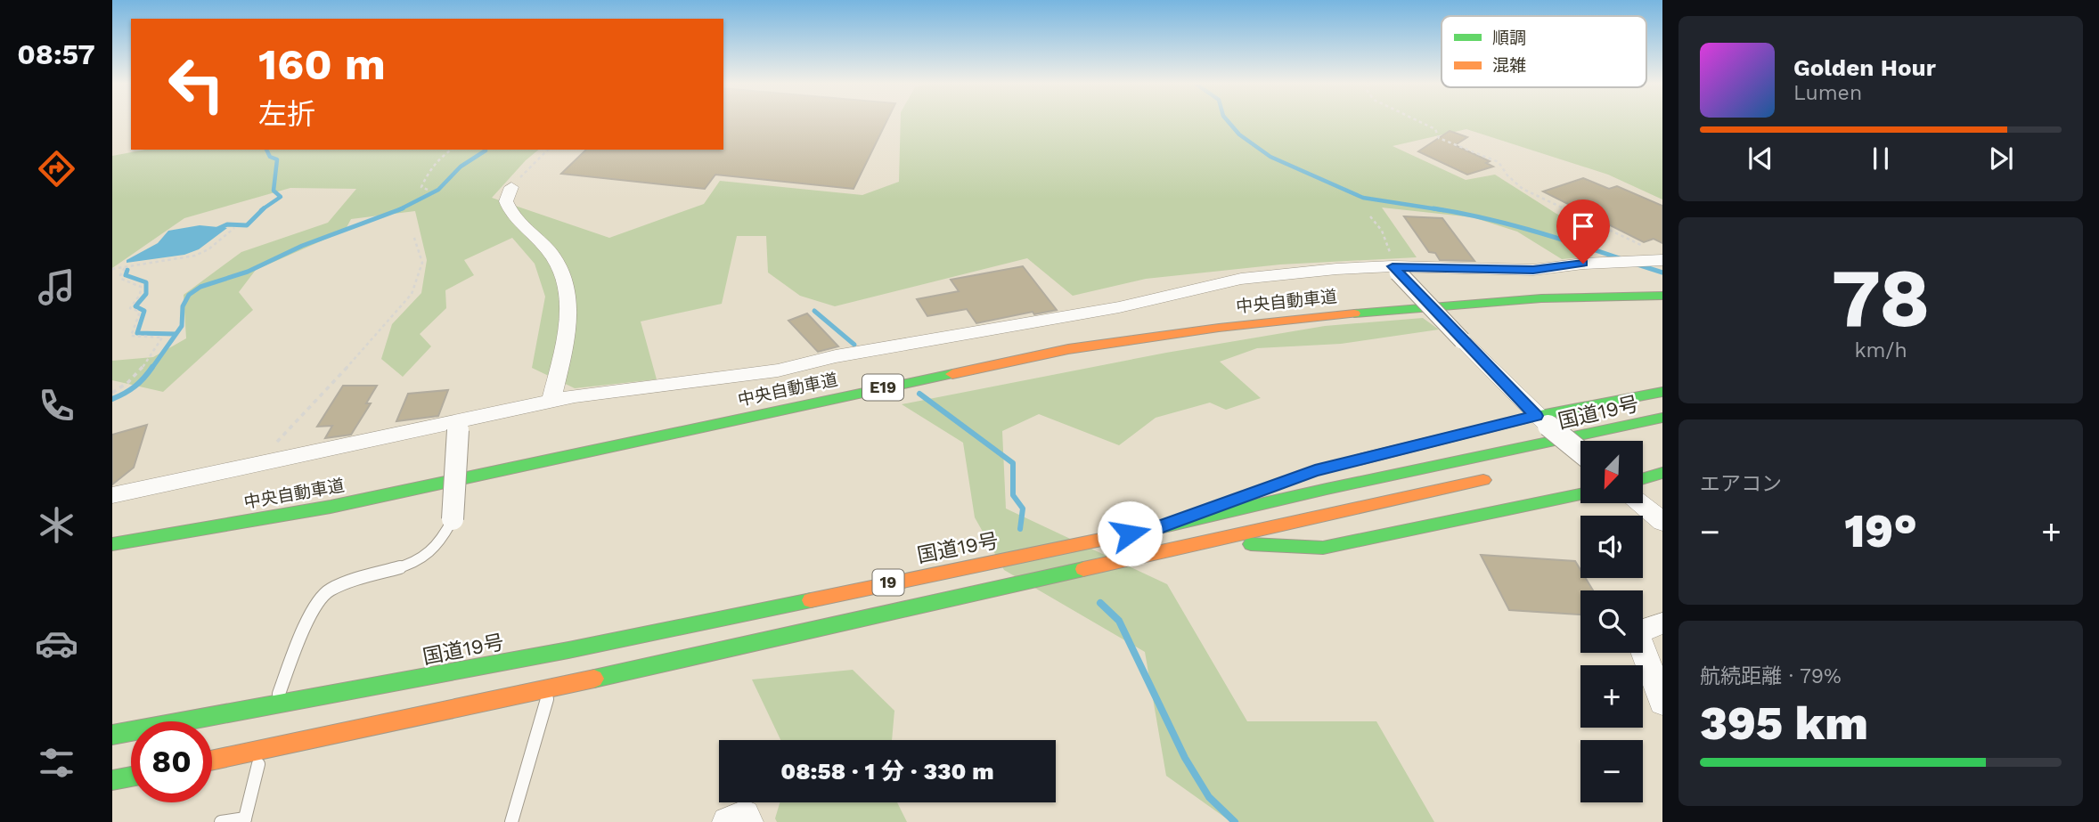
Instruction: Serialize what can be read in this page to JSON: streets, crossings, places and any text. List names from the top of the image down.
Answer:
{
  "streets": {
    "highway": [
      "中央自動車道",
      "E19",
      "国道19号",
      "19"
    ]
  },
  "legend": ["順調", "混雑"],
  "north": "bottom left",
  "page": {
    "tabs": "08:57",
    "turn": ["160 m", "左折"],
    "song": ["Golden Hour", "Lumen"],
    "tile": [
      ["78", "km/h"],
      "エアコン",
      ["航続距離 · 79%", "395 km"]
    ],
    "map_buttons": ["+", "−"],
    "heat": ["−", "19°", "+"],
    "limit": "80",
    "trip": "08:58 · 1 分 · 330 m"
  }
}
